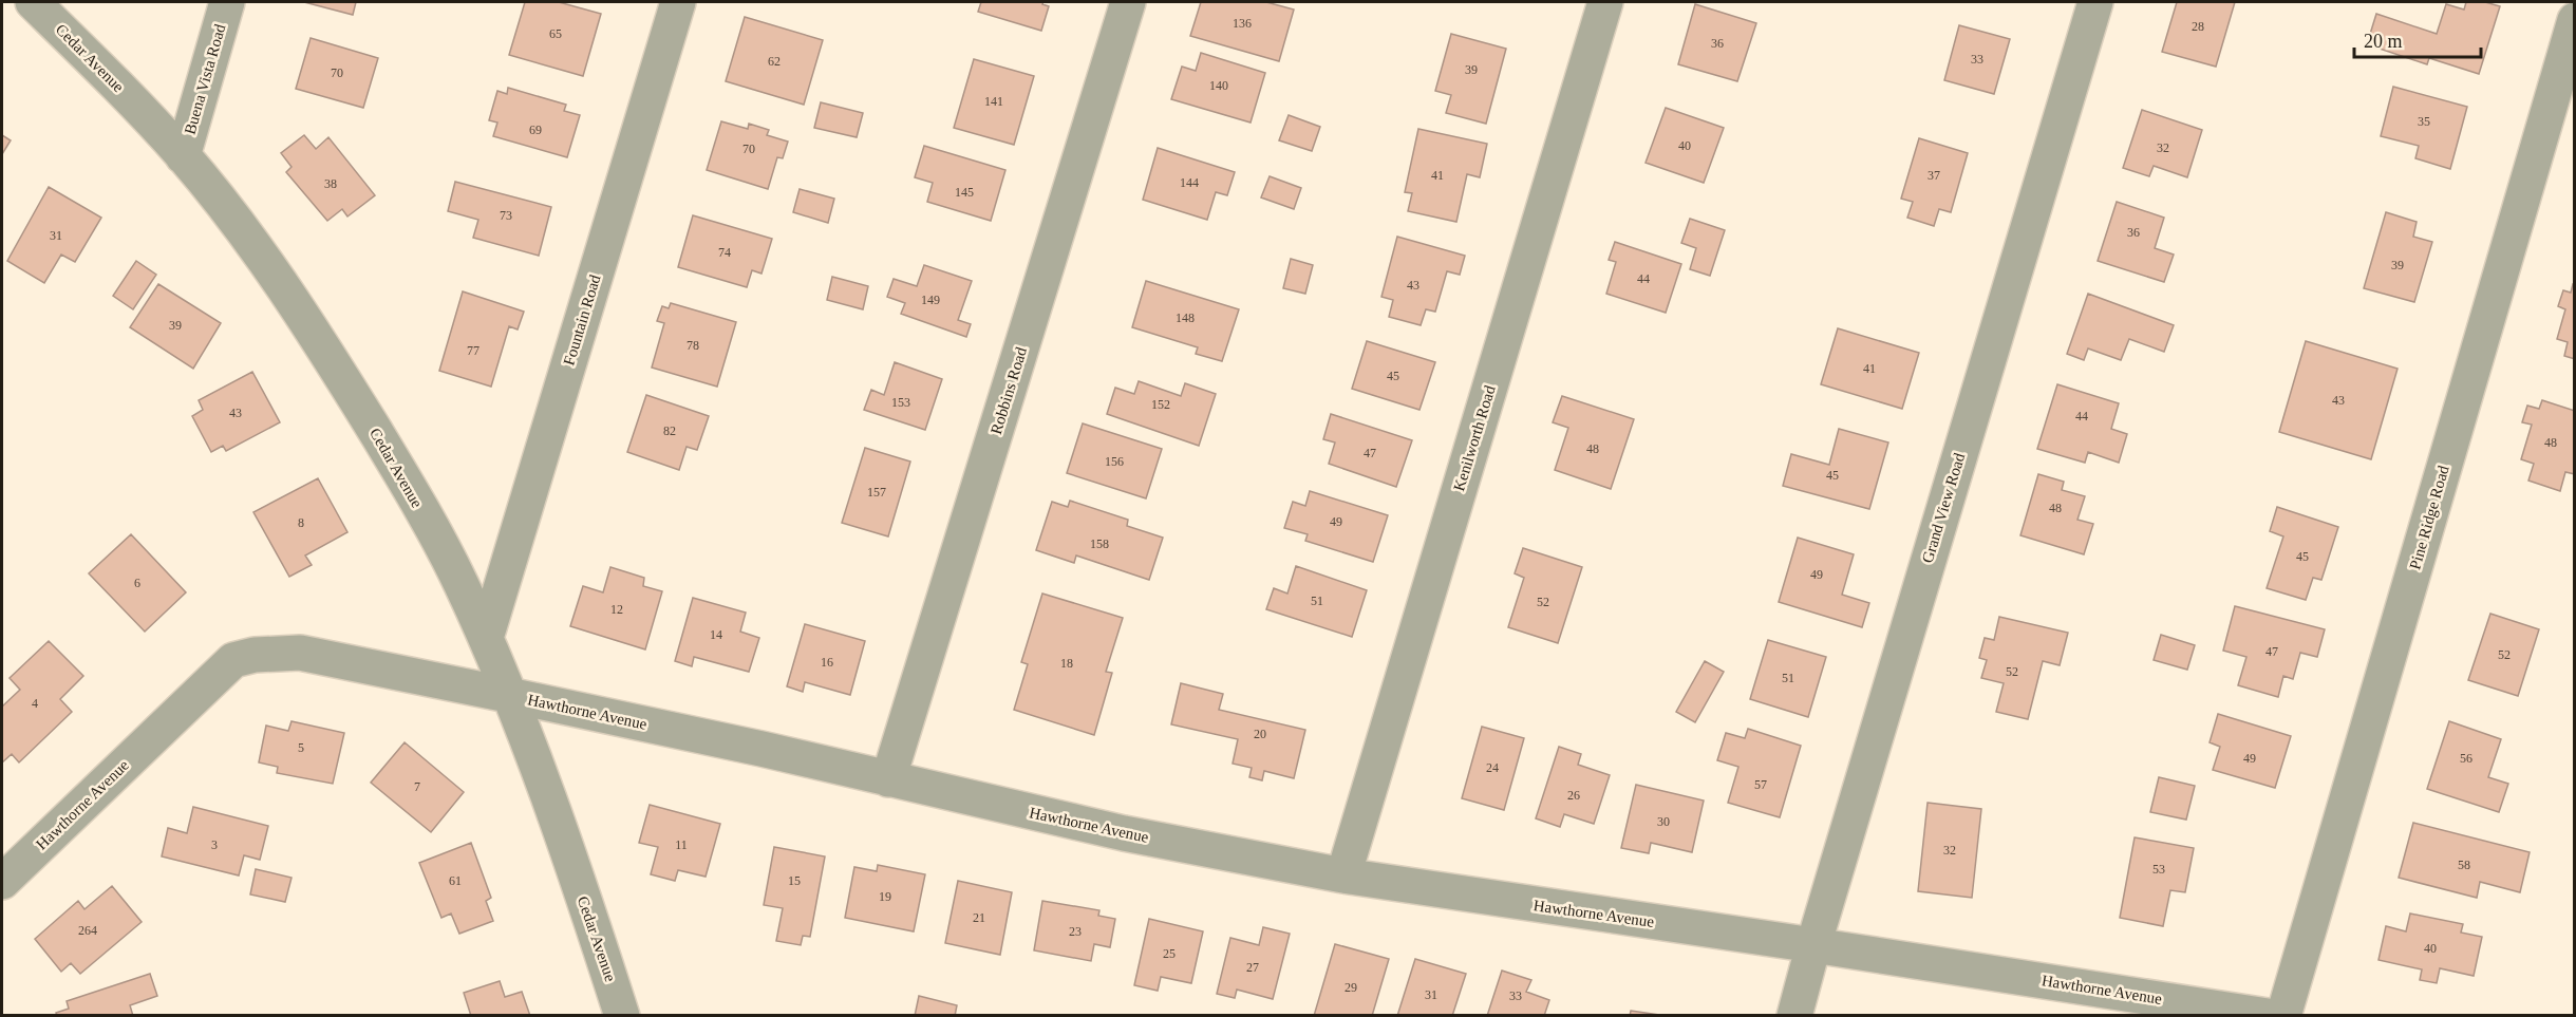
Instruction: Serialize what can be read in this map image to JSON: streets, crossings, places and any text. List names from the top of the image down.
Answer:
{
  "streets": {
    "street": [
      "Cedar Avenue",
      "Buena Vista Road",
      "Fountain Road",
      "Robbins Road",
      "Kenilworth Road",
      "Grand View Road",
      "Pine Ridge Road",
      "Hawthorne Avenue"
    ]
  },
  "crossings": [
    ["Cedar Avenue", "Buena Vista Road"],
    ["Cedar Avenue", "Fountain Road"],
    ["Cedar Avenue", "Hawthorne Avenue"],
    ["Robbins Road", "Hawthorne Avenue"],
    ["Kenilworth Road", "Hawthorne Avenue"],
    ["Grand View Road", "Hawthorne Avenue"]
  ],
  "house_numbers": [
    "136",
    "28",
    "65",
    "36",
    "33",
    "62",
    "39",
    "70",
    "140",
    "141",
    "35",
    "69",
    "40",
    "32",
    "70",
    "41",
    "37",
    "144",
    "38",
    "145",
    "73",
    "36",
    "31",
    "74",
    "39",
    "44",
    "43",
    "149",
    "148",
    "39",
    "78",
    "77",
    "41",
    "45",
    "43",
    "153",
    "152",
    "43",
    "44",
    "82",
    "48",
    "48",
    "47",
    "156",
    "45",
    "157",
    "48",
    "49",
    "8",
    "158",
    "45",
    "49",
    "6",
    "51",
    "52",
    "12",
    "14",
    "47",
    "52",
    "16",
    "18",
    "52",
    "51",
    "4",
    "20",
    "5",
    "49",
    "56",
    "24",
    "57",
    "7",
    "26",
    "30",
    "3",
    "11",
    "32",
    "58",
    "53",
    "61",
    "15",
    "19",
    "21",
    "264",
    "23",
    "40",
    "25",
    "27",
    "29",
    "31",
    "33"
  ],
  "scale_bar": "20 m"
}
